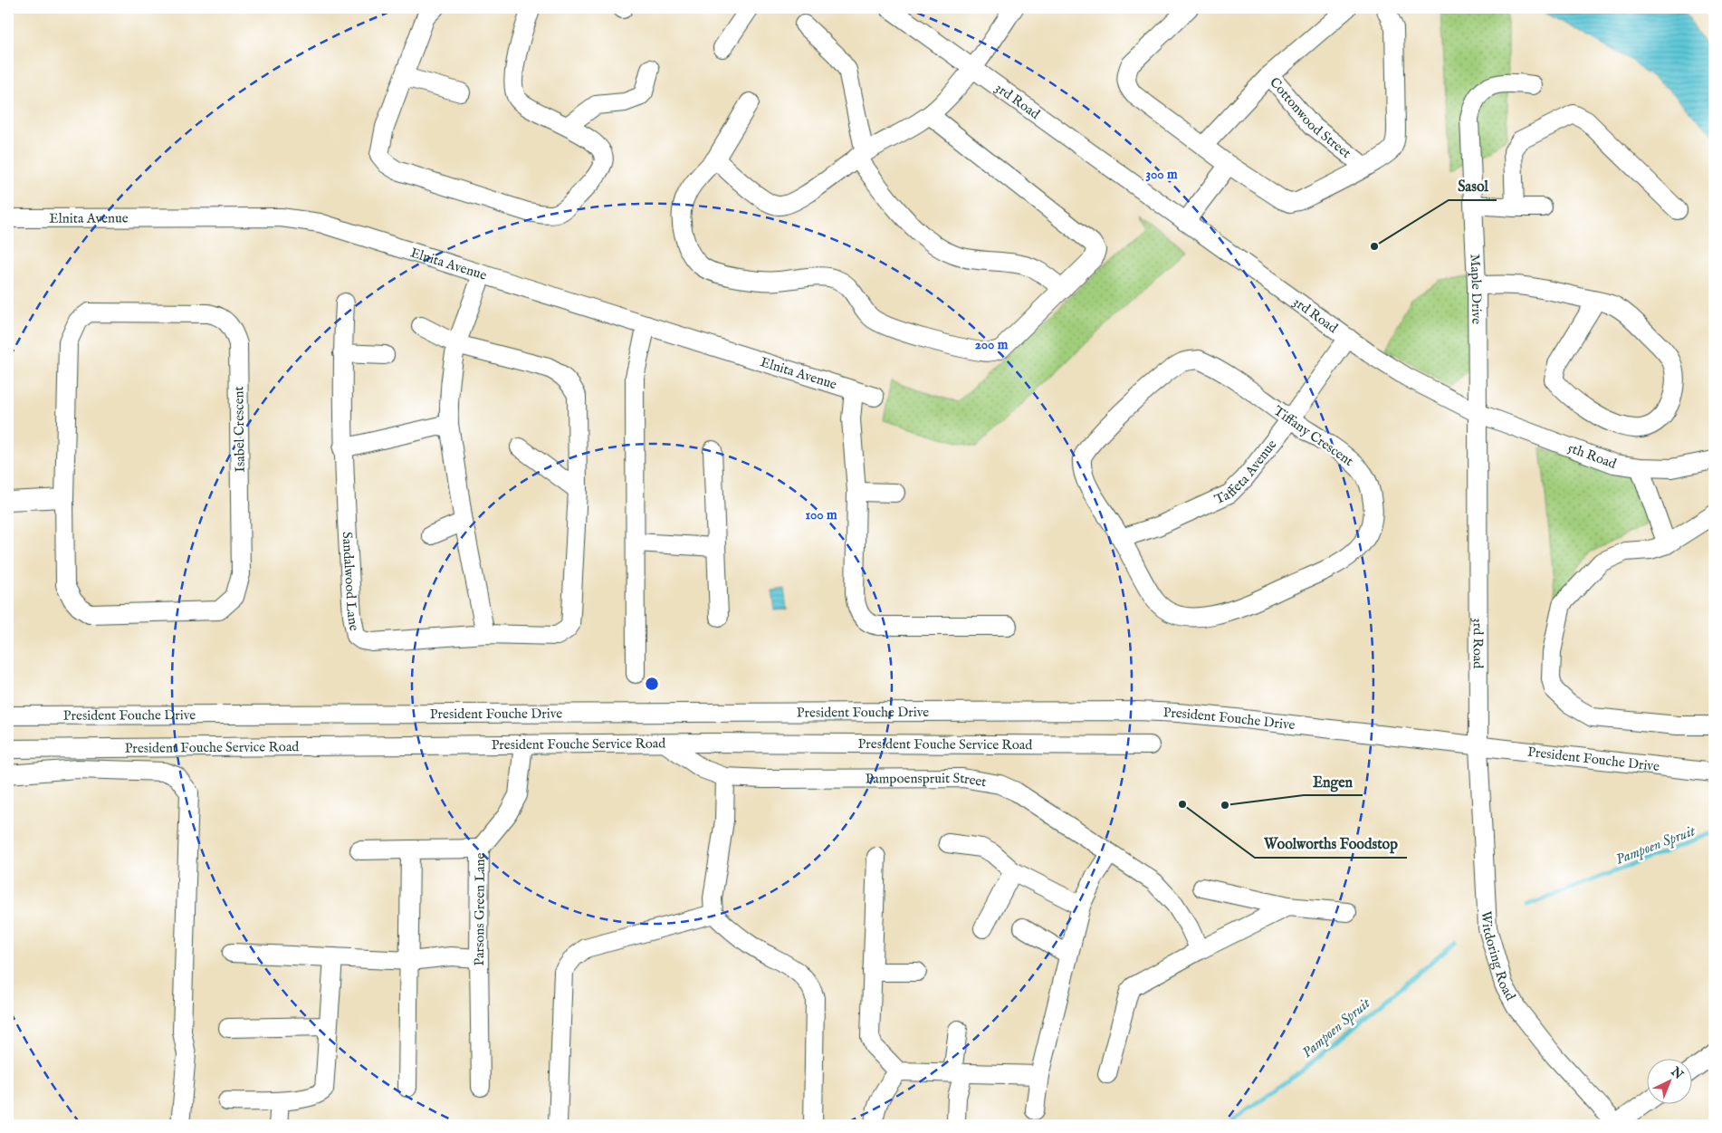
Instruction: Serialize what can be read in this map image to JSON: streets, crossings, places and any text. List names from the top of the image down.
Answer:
{
  "streets": {
    "street": [
      "3rd Road",
      "Cottonwood Street",
      "Elnita Avenue",
      "Maple Drive",
      "Isabel Crescent",
      "Tiffany Crescent",
      "5th Road",
      "Taffeta Avenue",
      "Sandalwood Lane",
      "President Fouche Drive",
      "President Fouche Service Road",
      "Pampoenspruit Street",
      "Parsons Green Lane",
      "Witdoring Road"
    ]
  },
  "crossings": [
    ["3rd Road", "Maple Drive"],
    ["3rd Road", "5th Road"],
    ["3rd Road", "Taffeta Avenue"],
    ["3rd Road", "President Fouche Drive"],
    ["3rd Road", "Witdoring Road"],
    ["Maple Drive", "5th Road"],
    ["Tiffany Crescent", "Taffeta Avenue"],
    ["President Fouche Drive", "Witdoring Road"],
    ["President Fouche Service Road", "Pampoenspruit Street"],
    ["President Fouche Service Road", "Parsons Green Lane"]
  ],
  "water": ["Pampoen Spruit"],
  "places": ["Sasol", "Woolworths Foodstop", "Engen"],
  "north": "top right",
  "rings": ["300 m", "200 m", "100 m"]
}
